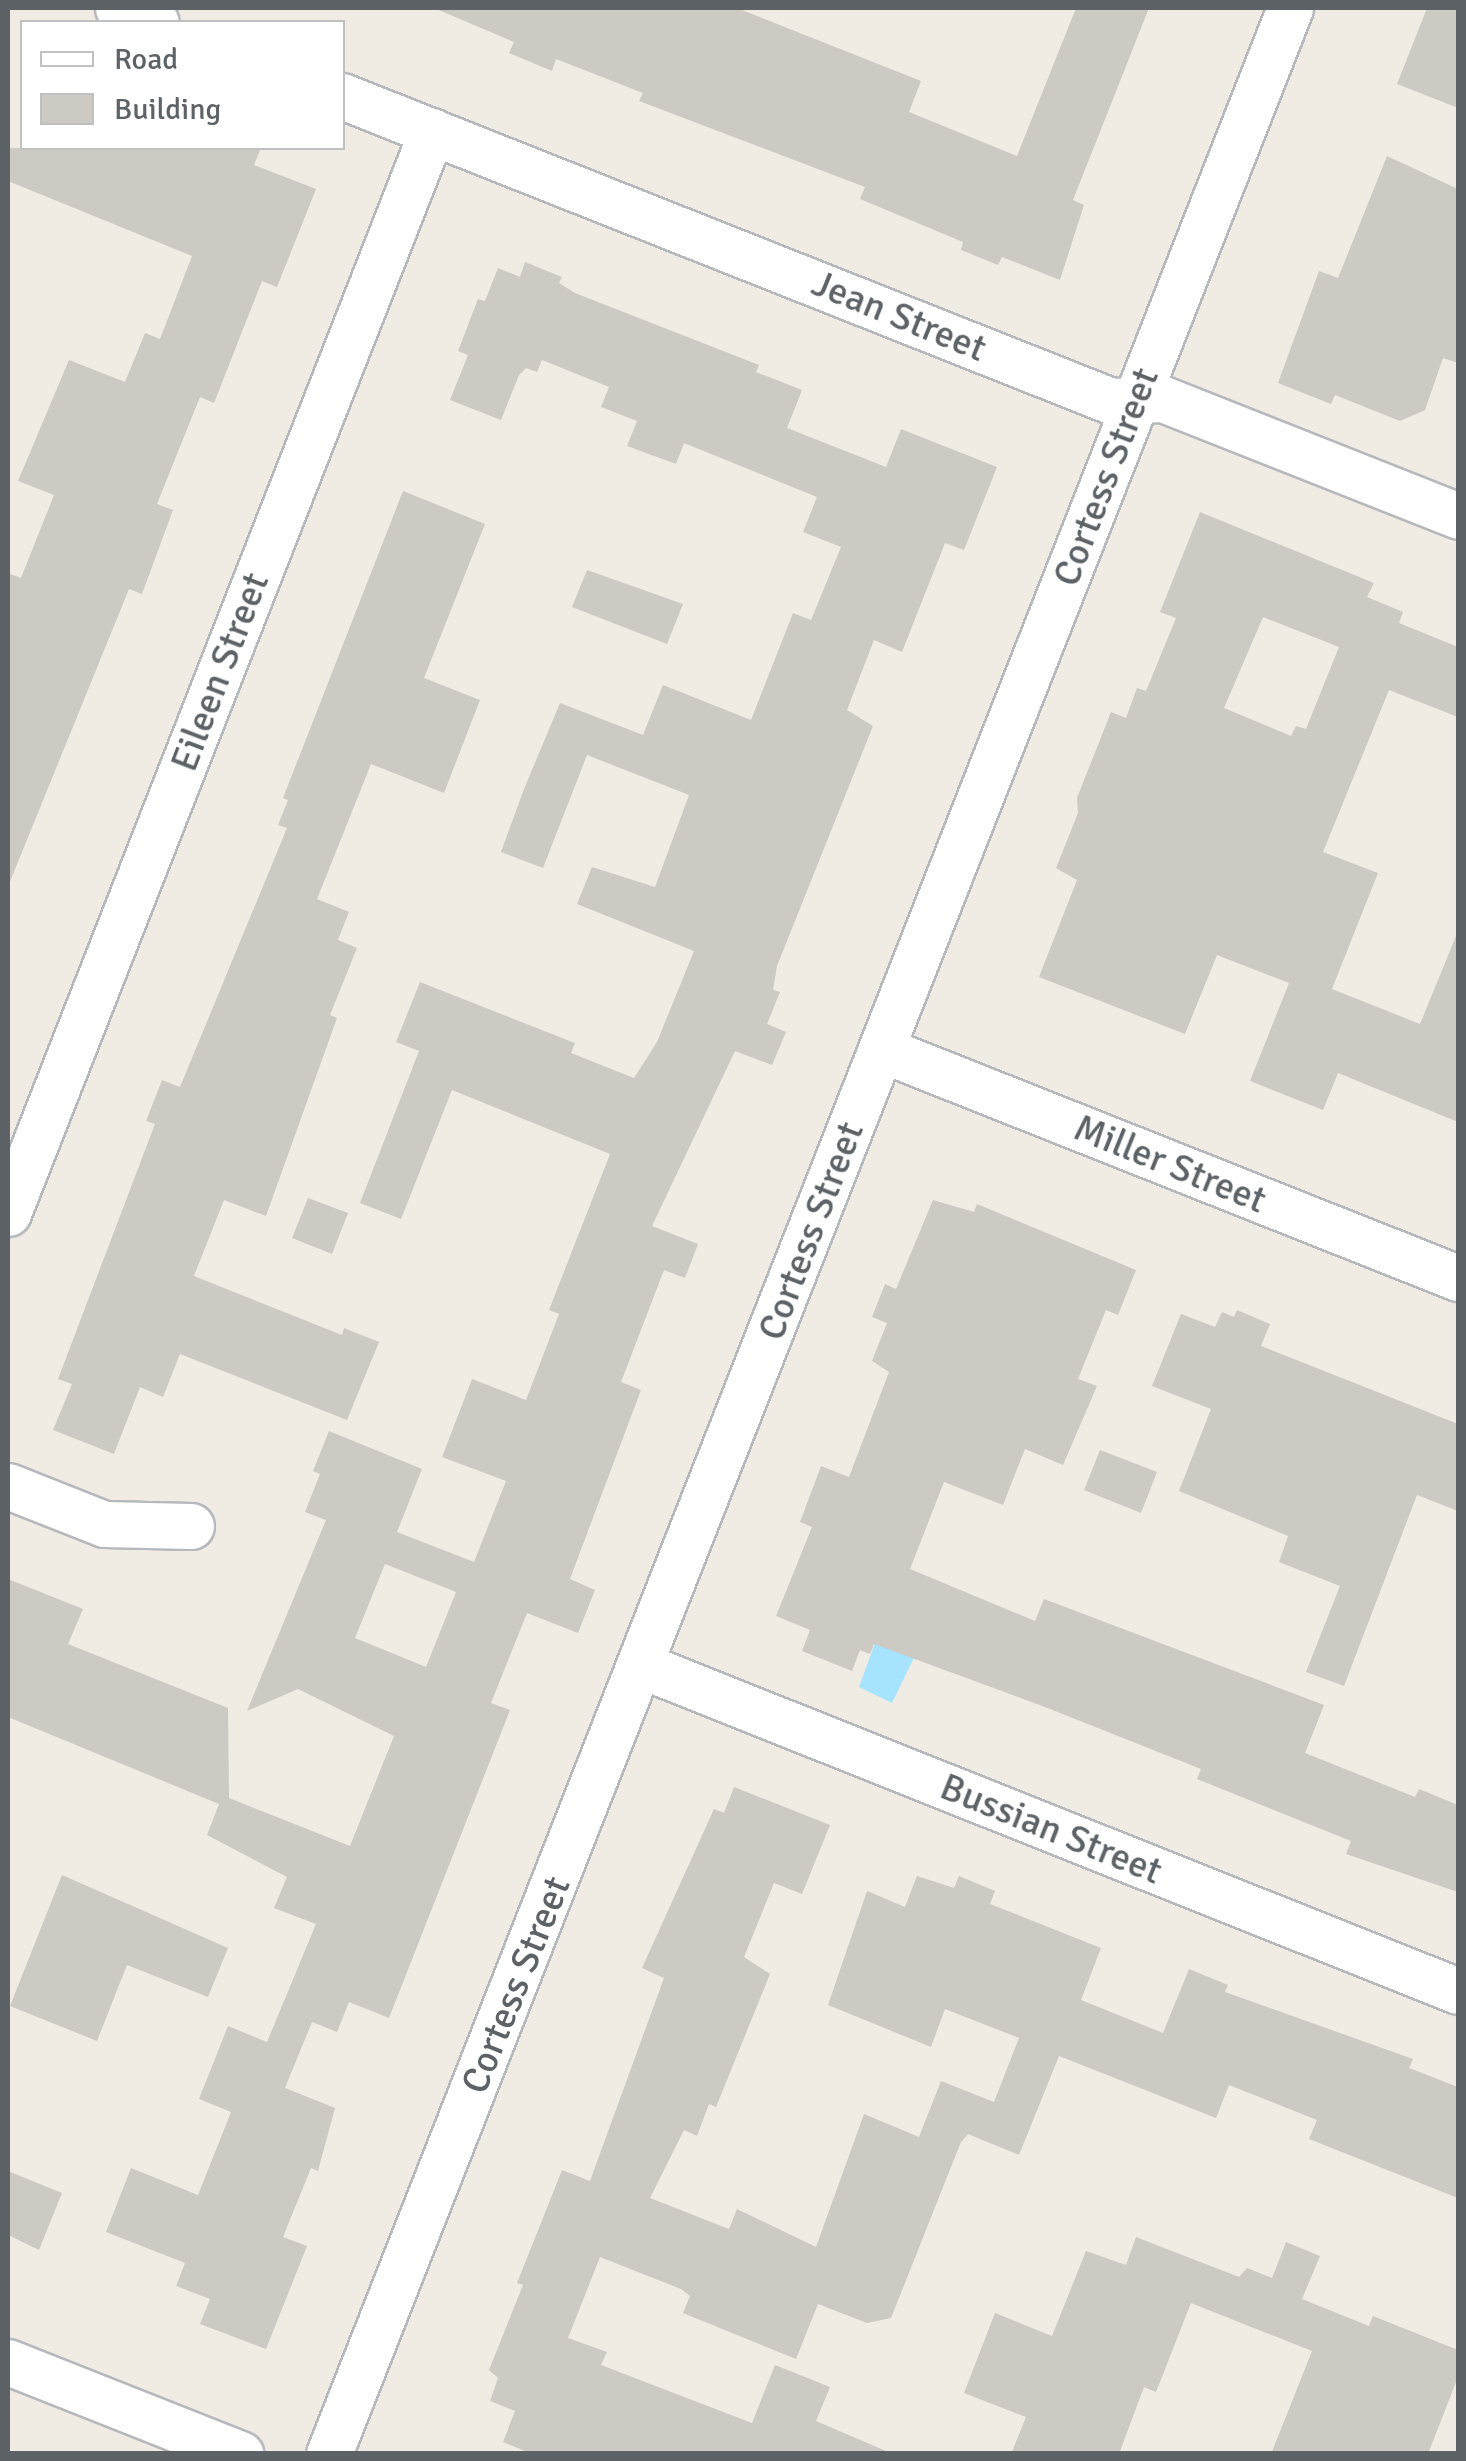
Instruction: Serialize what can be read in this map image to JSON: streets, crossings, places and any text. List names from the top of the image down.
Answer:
{
  "streets": {
    "street": [
      "Jean Street",
      "Cortess Street",
      "Eileen Street",
      "Miller Street",
      "Bussian Street"
    ]
  },
  "crossings": [
    ["Jean Street", "Cortess Street"],
    ["Jean Street", "Eileen Street"],
    ["Cortess Street", "Miller Street"],
    ["Cortess Street", "Bussian Street"]
  ],
  "legend": ["Road", "Building"]
}
